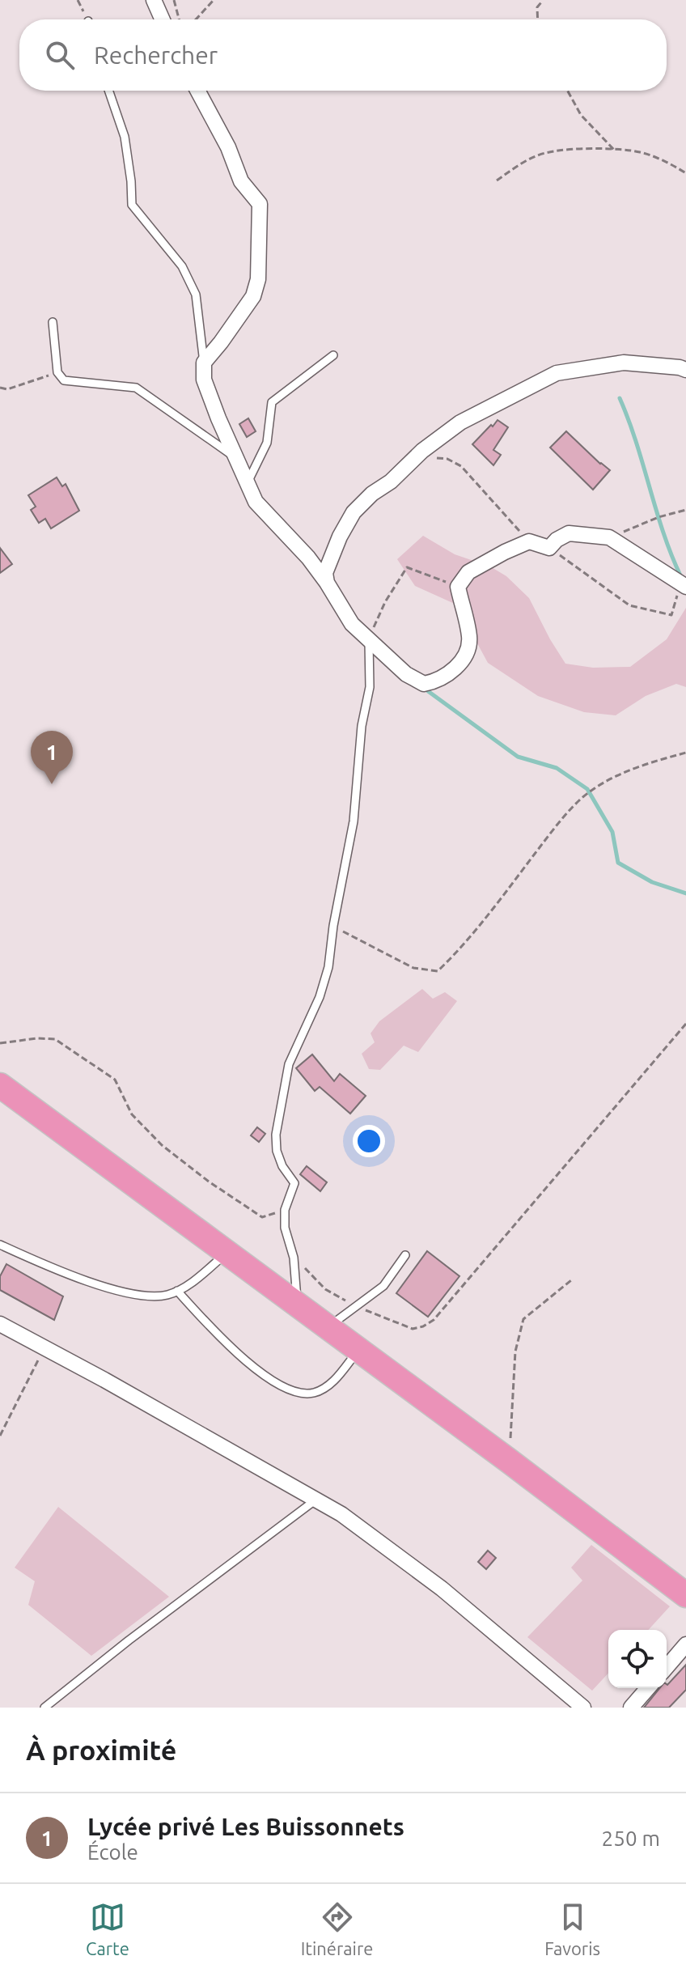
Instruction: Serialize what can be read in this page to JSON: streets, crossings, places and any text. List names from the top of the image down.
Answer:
{
  "page": {
    "search": "Rechercher",
    "pins": "1",
    "heading": "À proximité",
    "list": [
      {
        "mark": "1",
        "name": "Lycée privé Les Buissonnets",
        "note": "École",
        "value": "250 m"
      }
    ],
    "nav": ["Carte", "Itinéraire", "Favoris"]
  }
}
